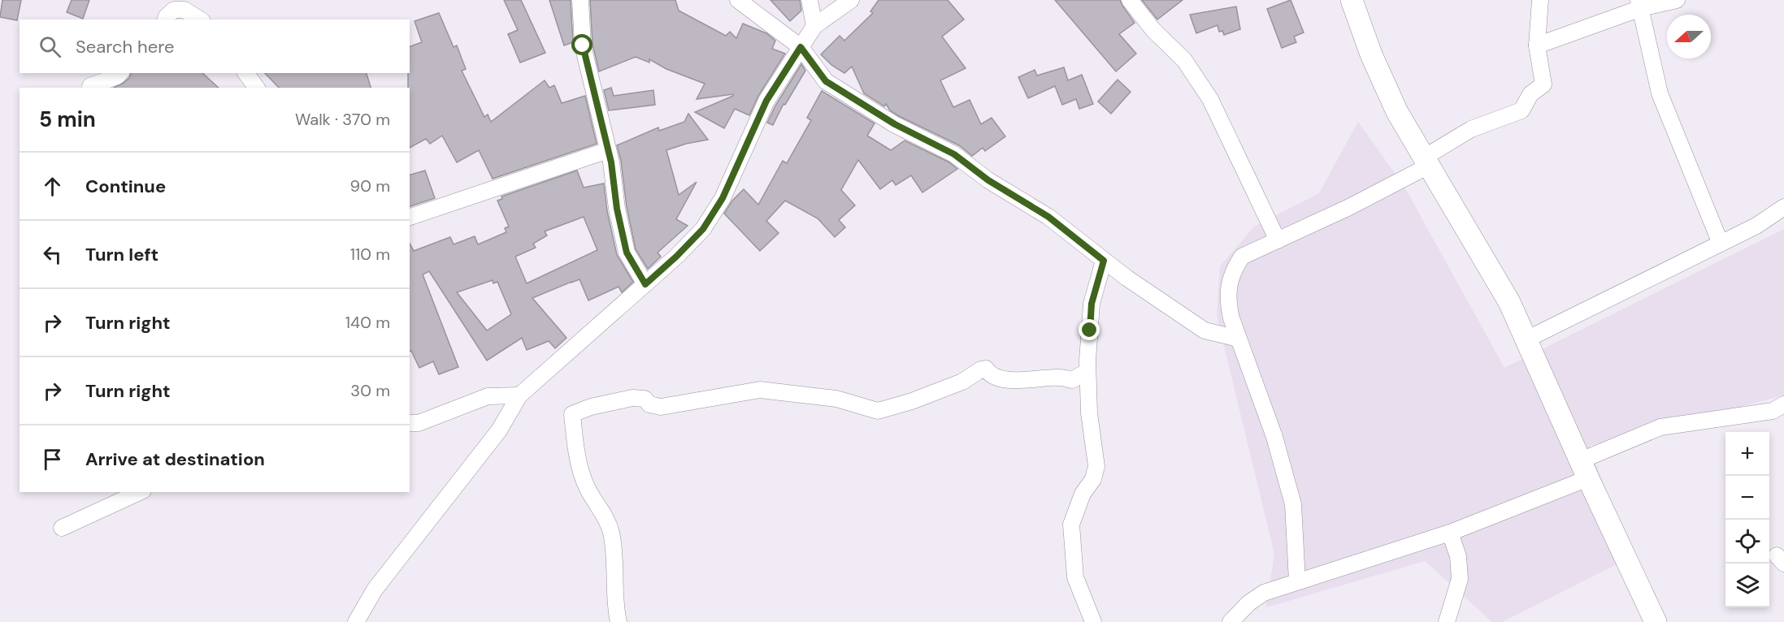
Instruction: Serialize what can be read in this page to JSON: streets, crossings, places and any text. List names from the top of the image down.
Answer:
{
  "north": "left",
  "page": {
    "search": "Search here",
    "heading": ["5 min", "Walk · 370 m"],
    "list": [
      ["Continue", "90 m"],
      ["Turn left", "110 m"],
      ["Turn right", "140 m"],
      ["Turn right", "30 m"],
      "Arrive at destination"
    ],
    "map_buttons": ["+", "−"]
  }
}
